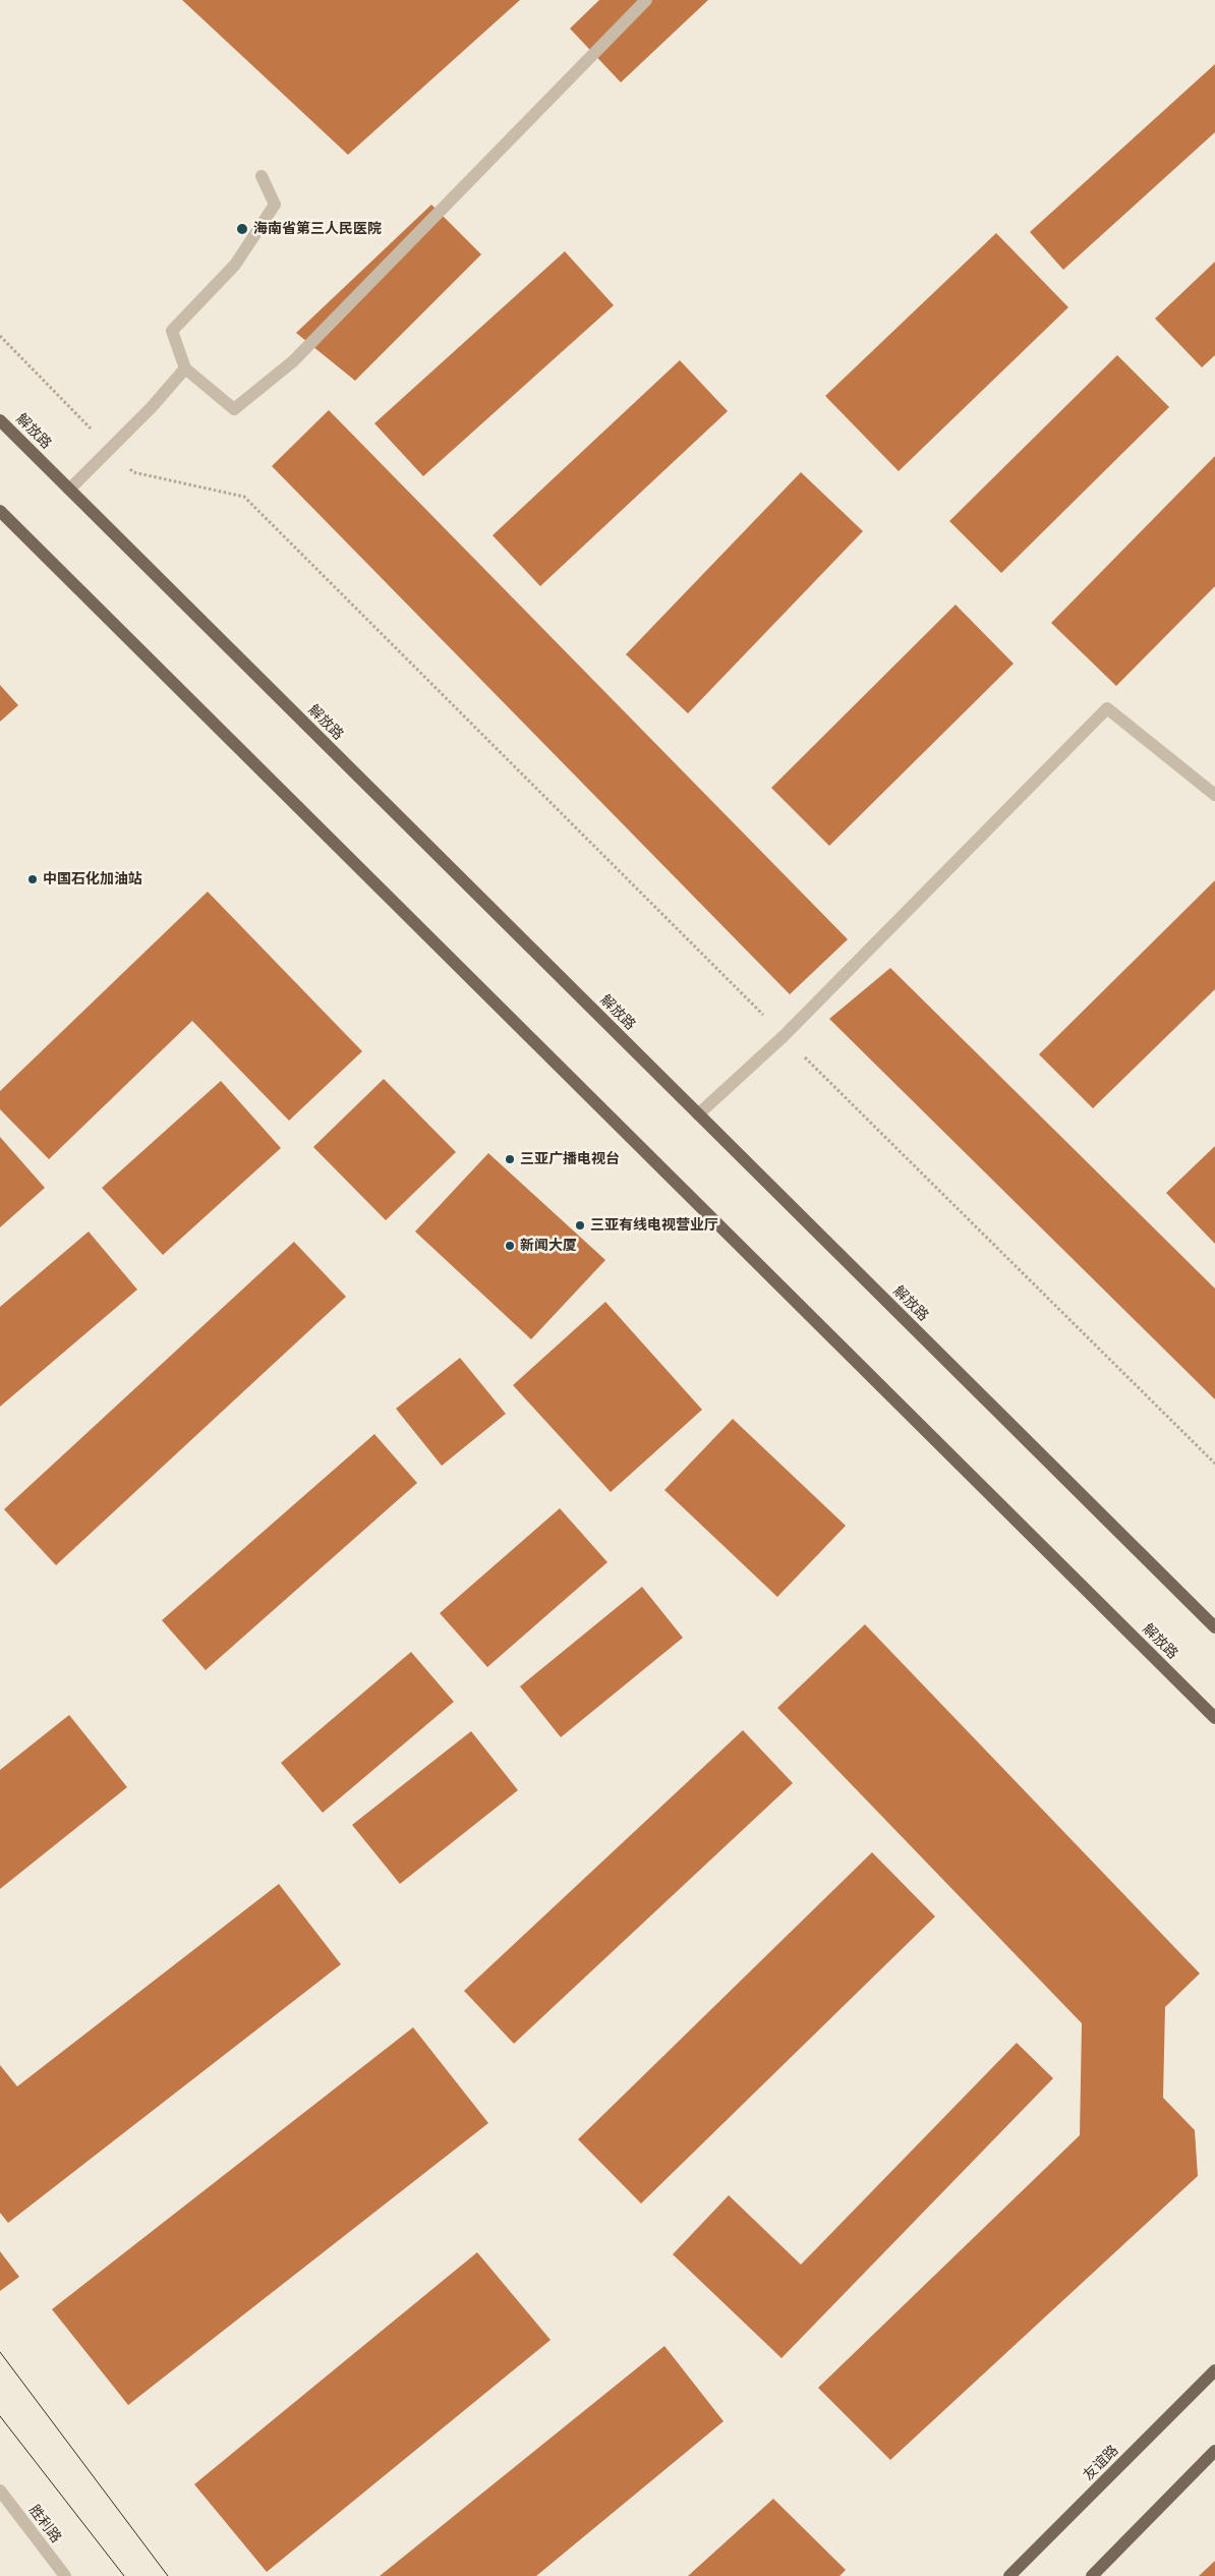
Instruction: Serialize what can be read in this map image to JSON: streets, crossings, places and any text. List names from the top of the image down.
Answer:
{
  "streets": {
    "main road": ["解放路", "友谊路"],
    "street": ["胜利路"]
  },
  "places": [
    "海南省第三人民医院",
    "中国石化加油站",
    "三亚广播电视台",
    "三亚有线电视营业厅",
    "新闻大厦"
  ]
}
